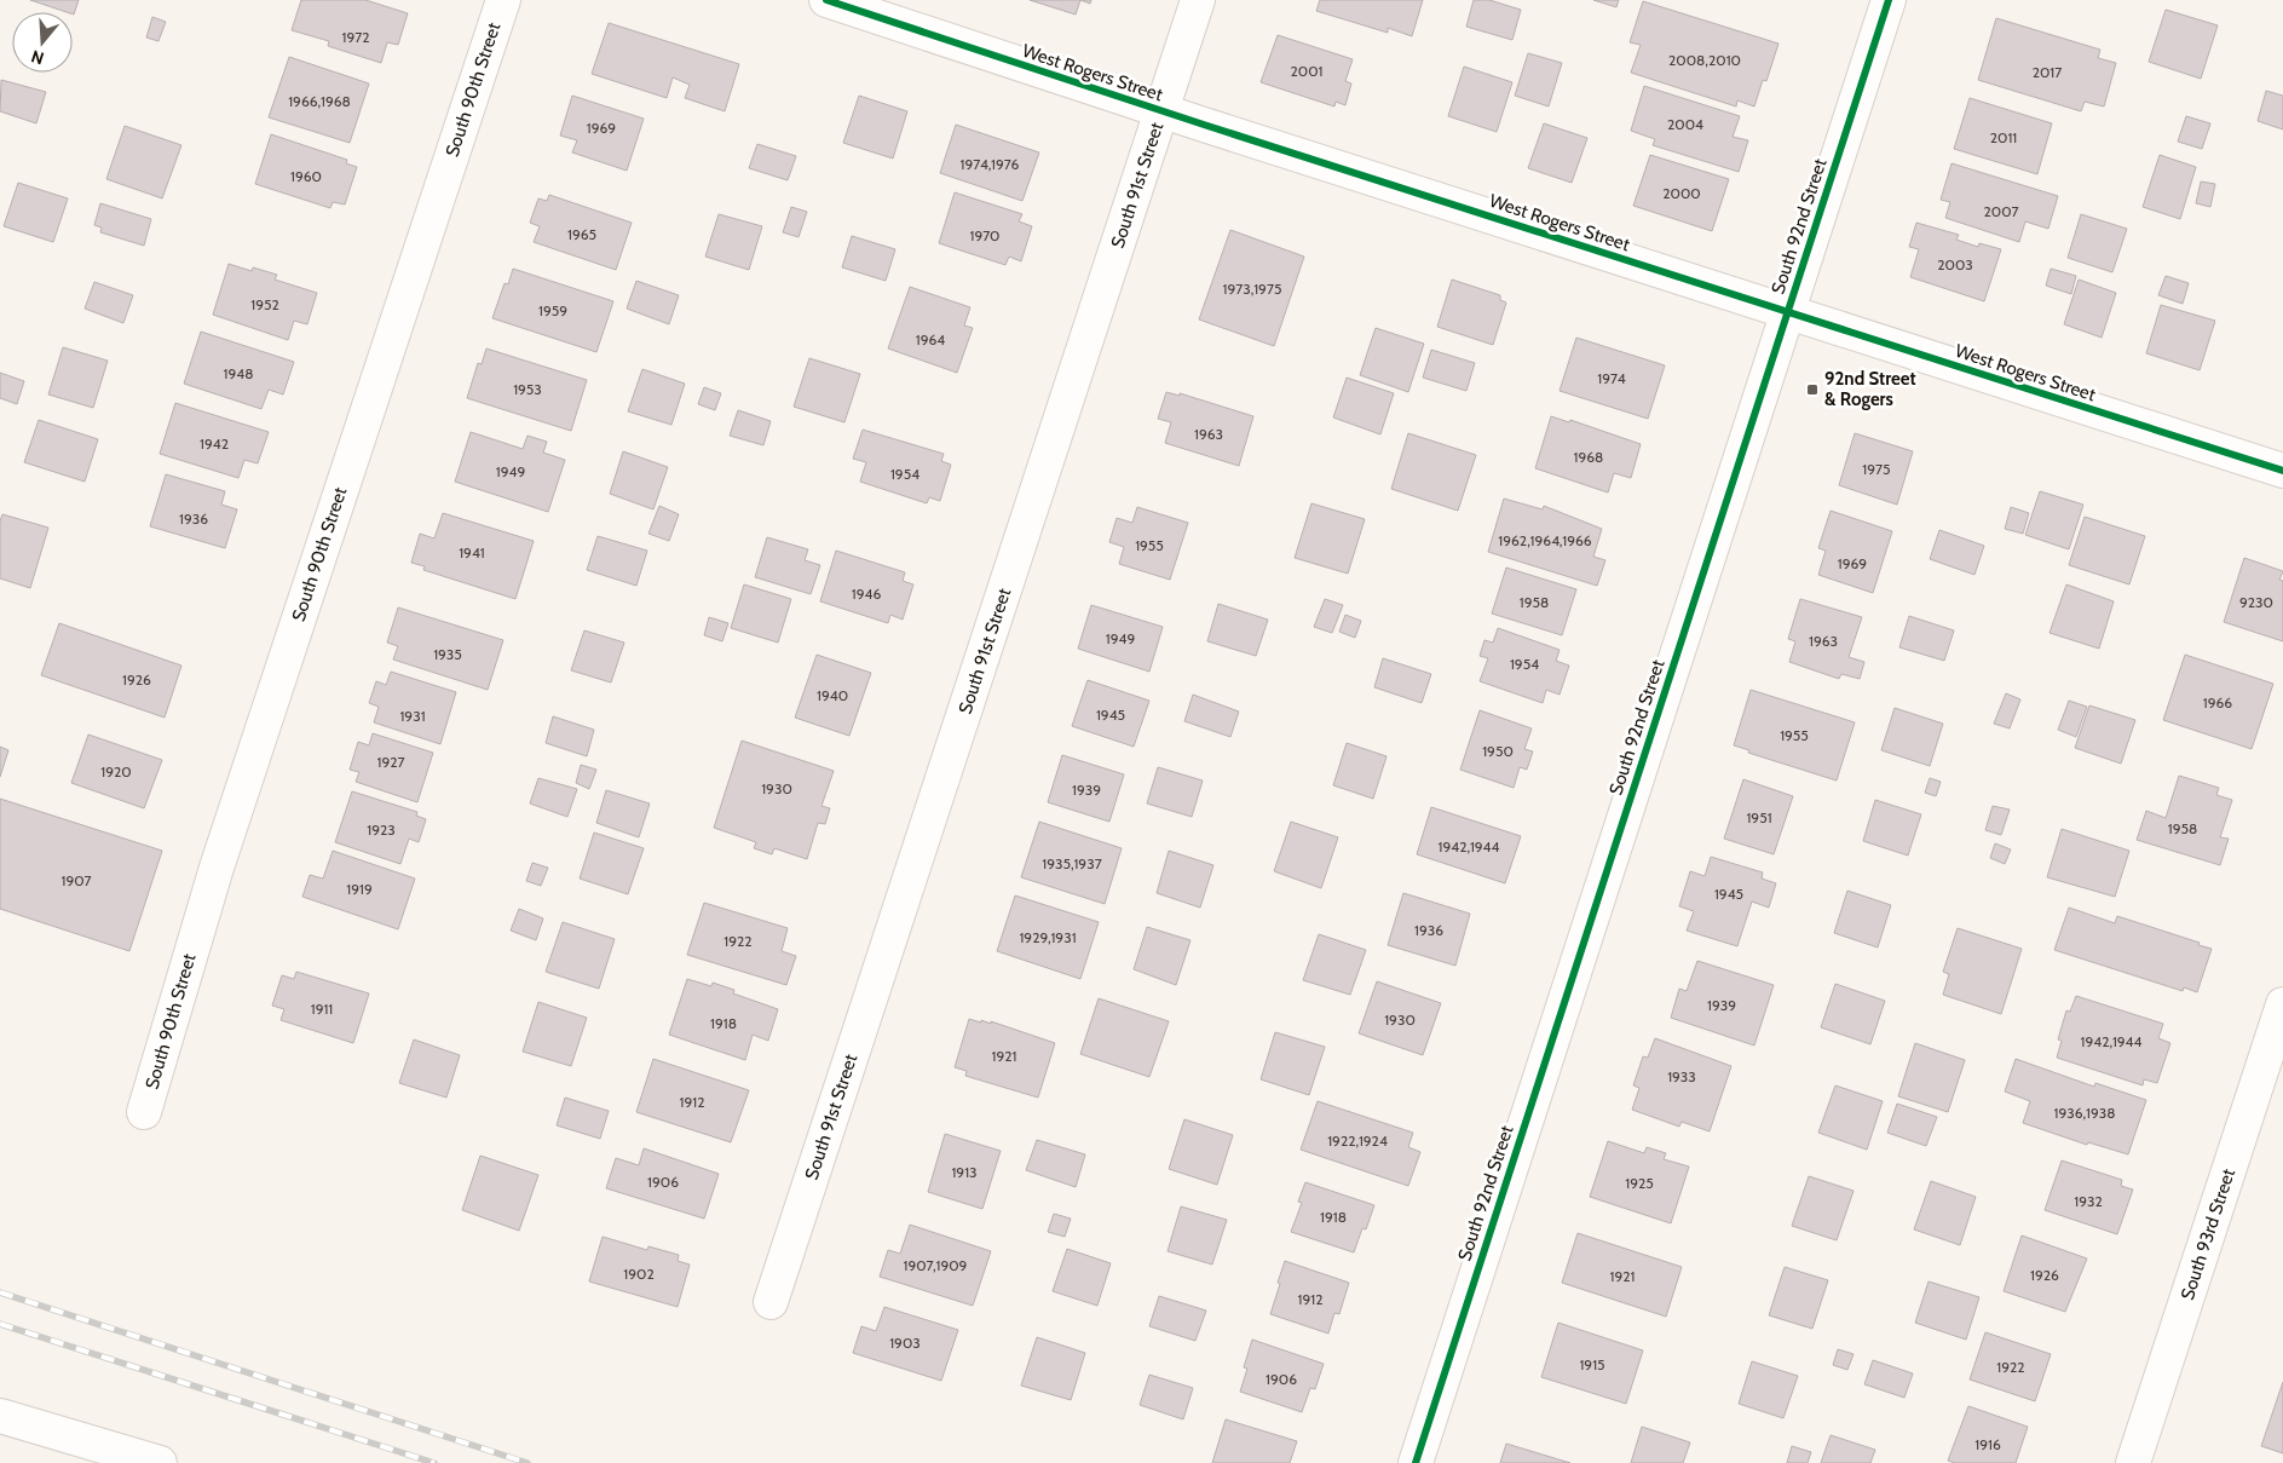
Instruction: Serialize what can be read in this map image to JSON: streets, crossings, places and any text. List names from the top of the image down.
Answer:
{
  "streets": {
    "street": [
      "West Rogers Street",
      "South 90th Street",
      "South 91st Street",
      "South 92nd Street",
      "South 93rd Street"
    ]
  },
  "crossings": [
    ["West Rogers Street", "South 91st Street"],
    ["West Rogers Street", "South 92nd Street"]
  ],
  "places": {
    "transit": ["92nd Street & Rogers"]
  },
  "house_numbers": [
    "1972",
    "2008,2010",
    "2001",
    "2017",
    "1966,1968",
    "2004",
    "1969",
    "2011",
    "1974,1976",
    "1960",
    "2000",
    "2007",
    "1965",
    "1970",
    "2003",
    "1973,1975",
    "1952",
    "1959",
    "1964",
    "1948",
    "1974",
    "1953",
    "1963",
    "1942",
    "1968",
    "1975",
    "1949",
    "1954",
    "1936",
    "1962,1964,1966",
    "1955",
    "1941",
    "1969",
    "1946",
    "1958",
    "9230",
    "1949",
    "1963",
    "1935",
    "1954",
    "1926",
    "1940",
    "1966",
    "1945",
    "1931",
    "1955",
    "1950",
    "1927",
    "1920",
    "1930",
    "1939",
    "1951",
    "1958",
    "1923",
    "1942,1944",
    "1935,1937",
    "1907",
    "1919",
    "1945",
    "1936",
    "1929,1931",
    "1922",
    "1939",
    "1911",
    "1930",
    "1918",
    "1942,1944",
    "1921",
    "1933",
    "1912",
    "1936,1938",
    "1922,1924",
    "1913",
    "1906",
    "1925",
    "1932",
    "1918",
    "1907,1909",
    "1902",
    "1926",
    "1921",
    "1912",
    "1903",
    "1915",
    "1922",
    "1906",
    "1916"
  ],
  "north": "bottom"
}
